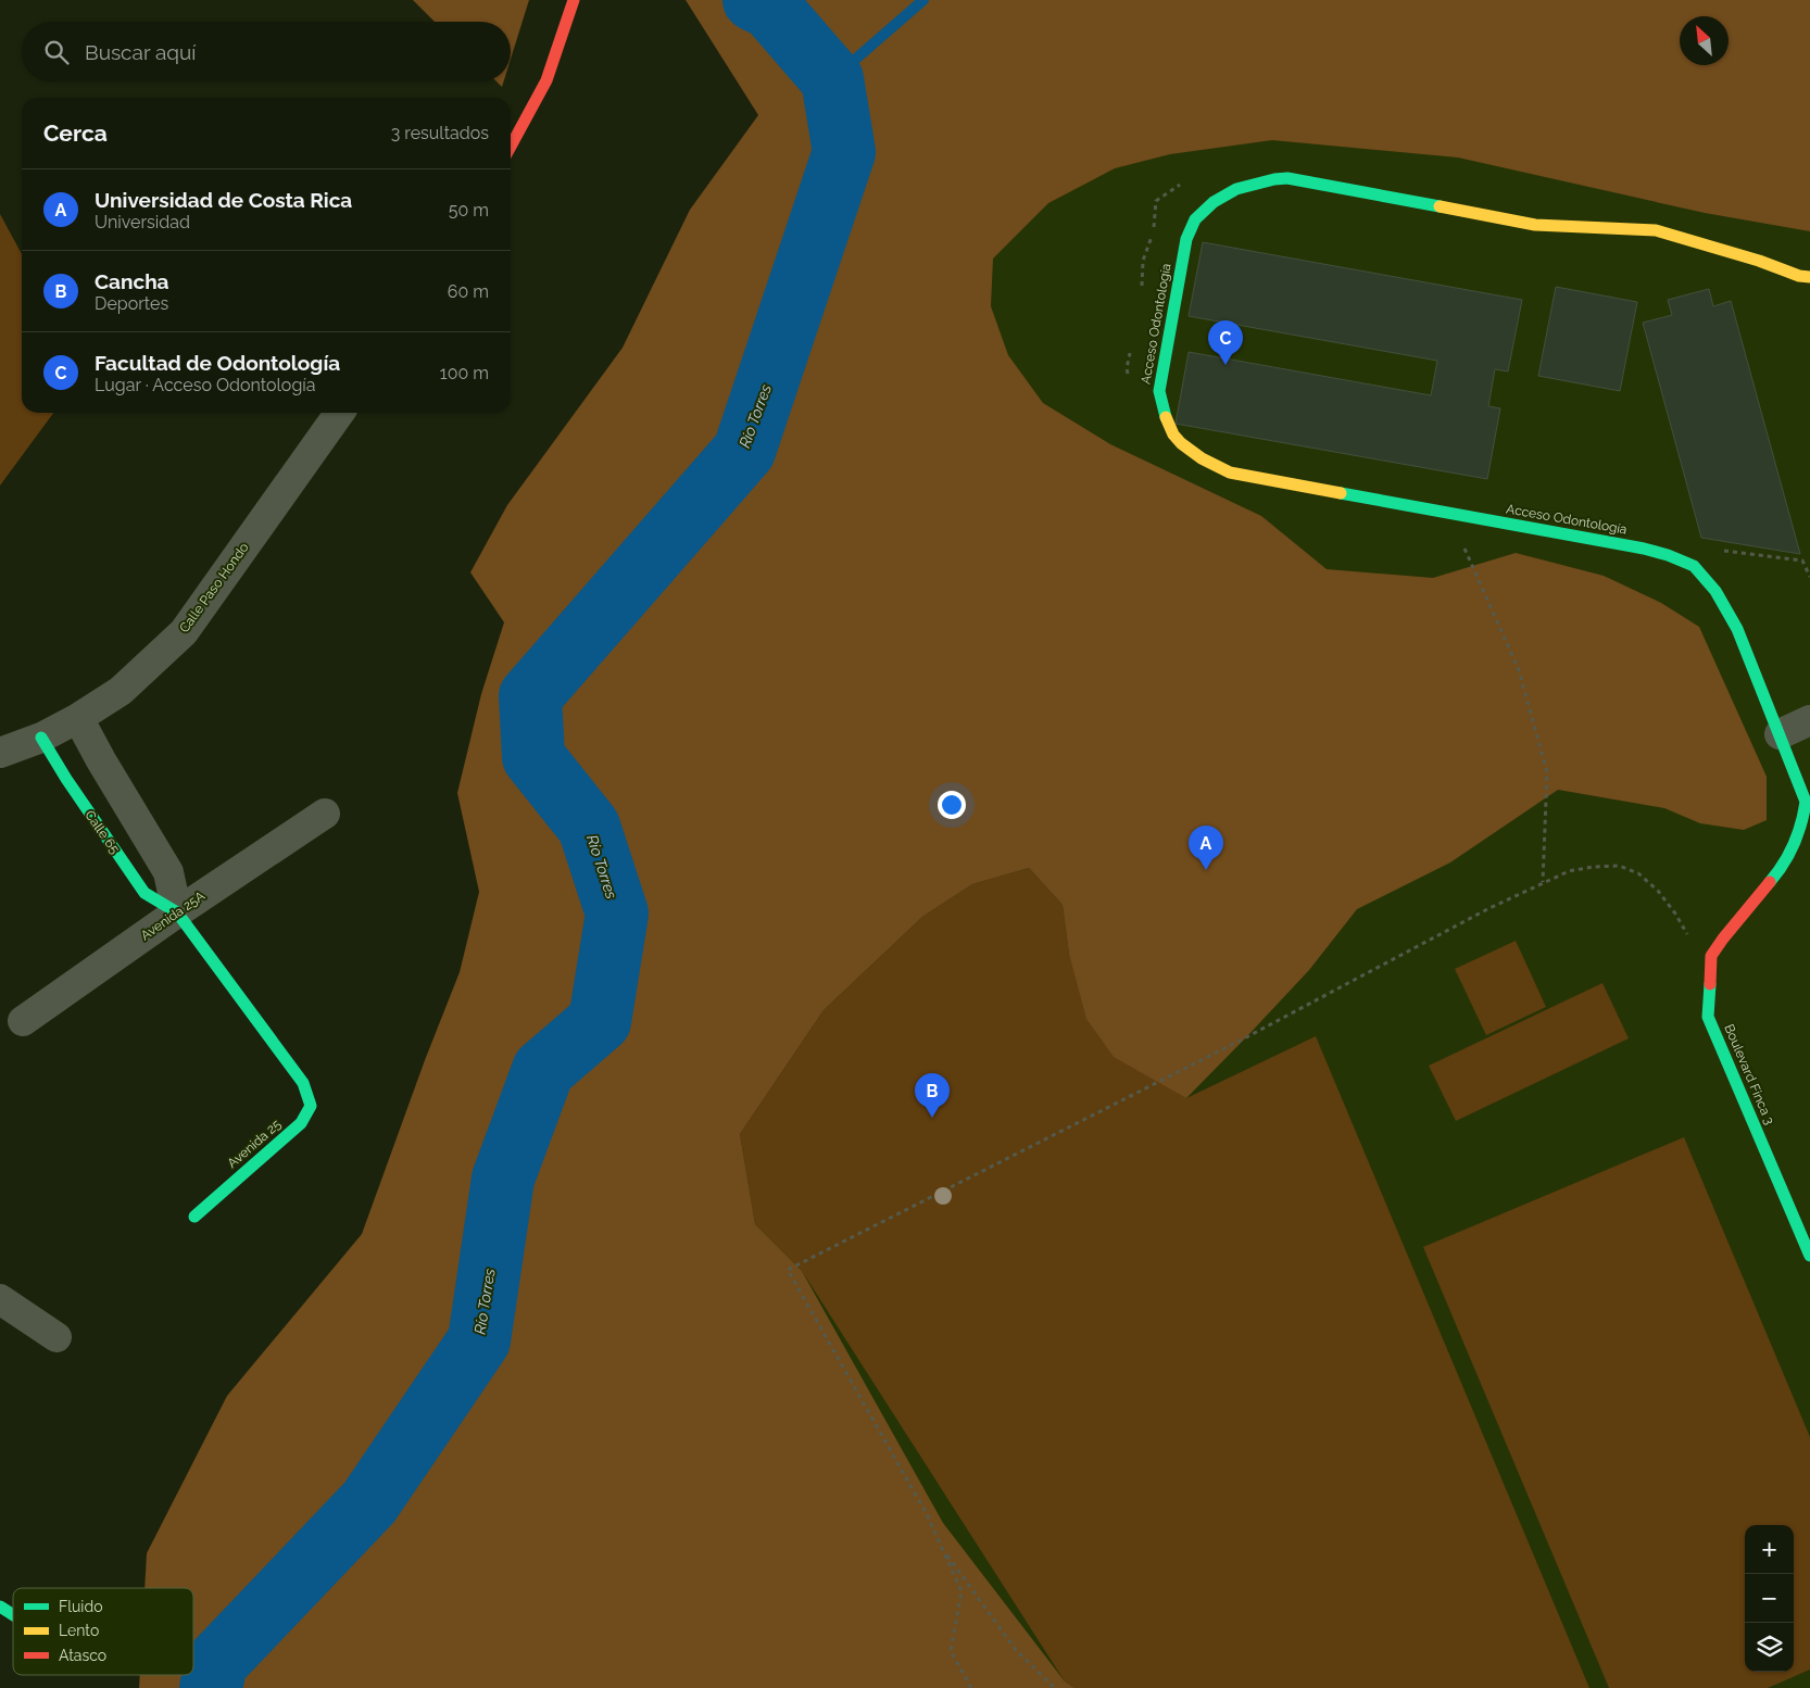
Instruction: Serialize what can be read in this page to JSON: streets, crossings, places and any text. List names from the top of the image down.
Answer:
{
  "streets": {
    "street": [
      "Acceso Odontología",
      "Calle Paso Hondo",
      "Calle 65",
      "Avenida 25A",
      "Boulevard Finca 3",
      "Avenida 25"
    ]
  },
  "crossings": [
    ["Acceso Odontología", "Boulevard Finca 3"],
    ["Calle Paso Hondo", "Calle 65"],
    ["Calle 65", "Avenida 25A"],
    ["Calle 65", "Avenida 25"]
  ],
  "water": ["Río Torres"],
  "legend": ["Fluido", "Lento", "Atasco"],
  "north": "top left",
  "page": {
    "search": "Buscar aquí",
    "heading": ["Cerca", "3 resultados"],
    "list": [
      {
        "mark": "A",
        "name": "Universidad de Costa Rica",
        "note": "Universidad",
        "value": "50 m"
      },
      {
        "mark": "B",
        "name": "Cancha",
        "note": "Deportes",
        "value": "60 m"
      },
      {
        "mark": "C",
        "name": "Facultad de Odontología",
        "note": "Lugar · Acceso Odontología",
        "value": "100 m"
      }
    ],
    "pins": ["C", "A", "B"],
    "map_buttons": ["+", "−"]
  }
}
